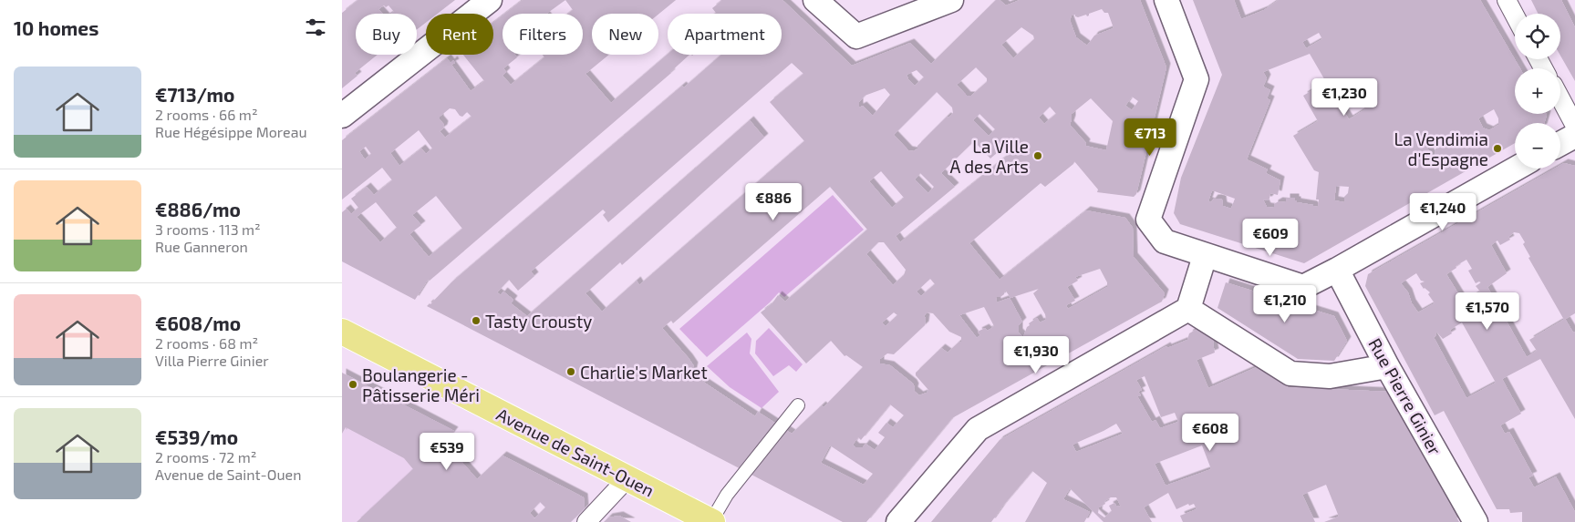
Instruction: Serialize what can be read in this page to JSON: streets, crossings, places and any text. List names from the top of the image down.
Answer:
{
  "streets": {
    "main road": ["Avenue de Saint-Ouen"],
    "street": ["Rue Pierre Ginier"]
  },
  "places": [
    "La Vendimia d'Espagne",
    "La Ville A des Arts",
    "Tasty Crousty",
    "Charlie's Market",
    "Boulangerie - Pâtisserie Méri"
  ],
  "page": {
    "heading": "10 homes",
    "map_buttons": ["+", "−"],
    "chip": [
      "Buy",
      "Rent",
      "Filters",
      "New",
      "Apartment"
    ],
    "list": [
      {
        "name": "€713/mo",
        "note": "2 rooms · 66 m² · Rue Hégésippe Moreau"
      },
      {
        "name": "€886/mo",
        "note": "3 rooms · 113 m² · Rue Ganneron"
      },
      {
        "name": "€608/mo",
        "note": "2 rooms · 68 m² · Villa Pierre Ginier"
      },
      {
        "name": "€539/mo",
        "note": "2 rooms · 72 m² · Avenue de Saint-Ouen"
      }
    ],
    "price": [
      "€1,230",
      "€713",
      "€886",
      "€1,240",
      "€609",
      "€1,210",
      "€1,570",
      "€1,930",
      "€608",
      "€539"
    ]
  }
}
